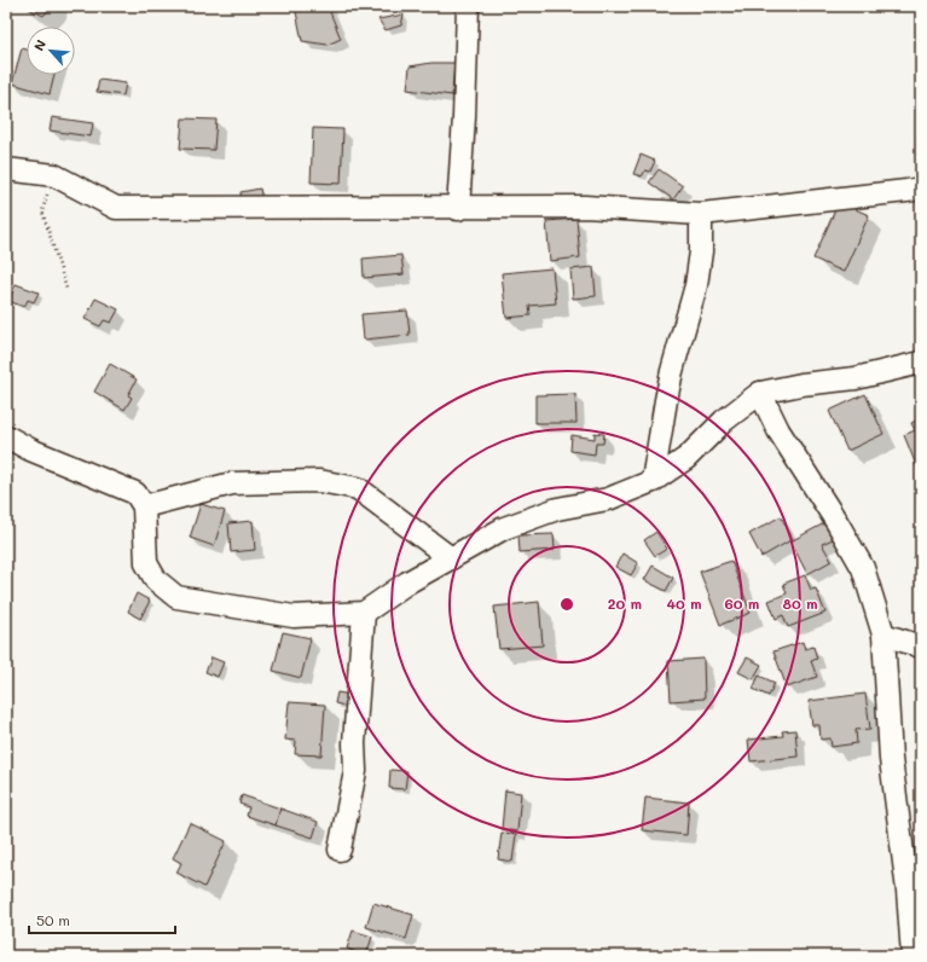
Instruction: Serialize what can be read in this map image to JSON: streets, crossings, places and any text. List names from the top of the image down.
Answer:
{
  "scale_bar": "50 m",
  "north": "top left",
  "rings": [
    "20 m",
    "40 m",
    "60 m",
    "80 m"
  ]
}
